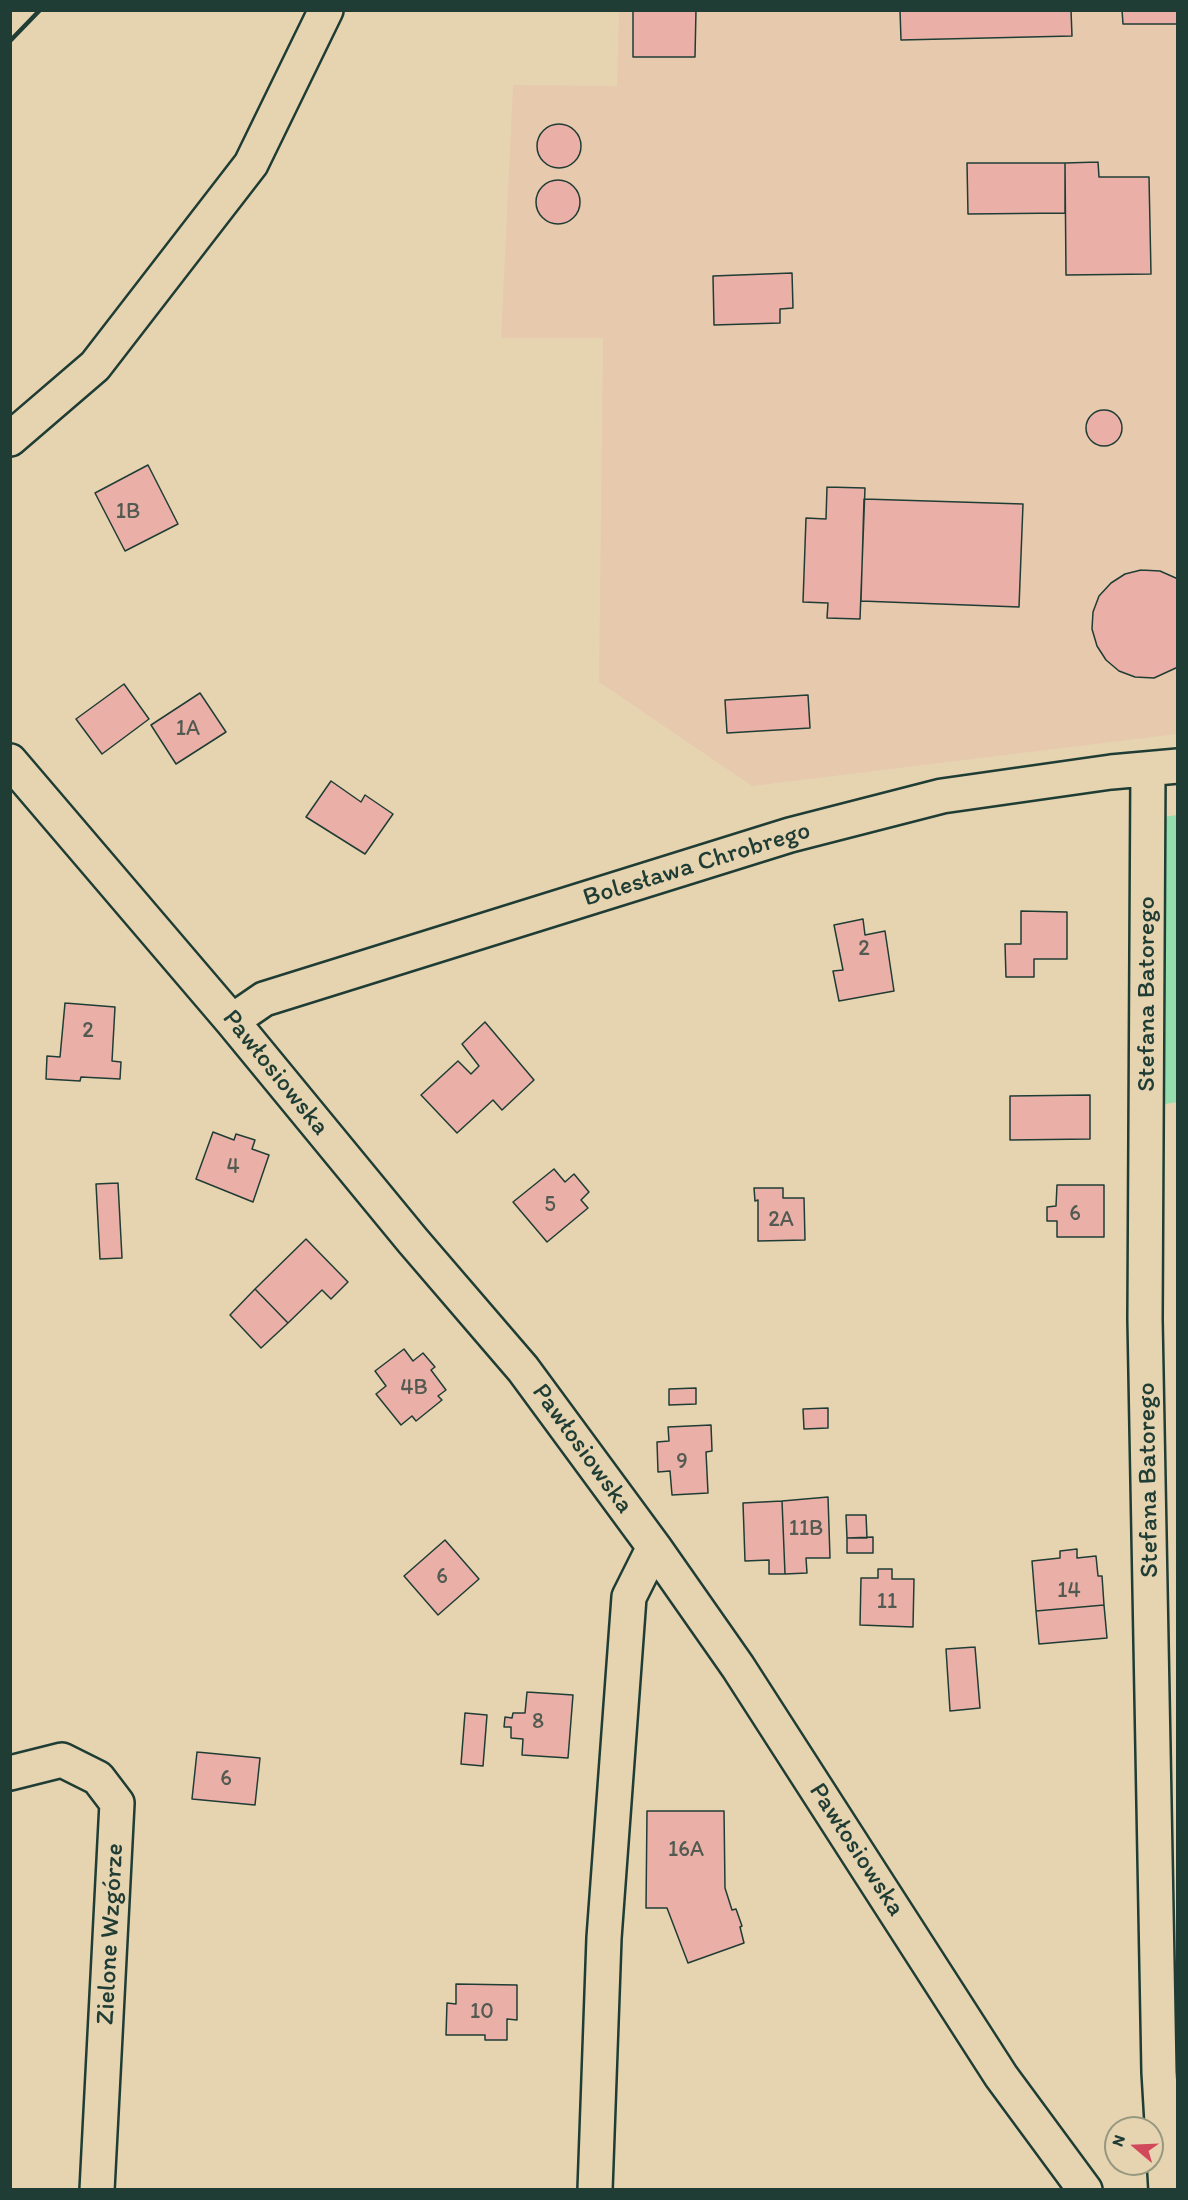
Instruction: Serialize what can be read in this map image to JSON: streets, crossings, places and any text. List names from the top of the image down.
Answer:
{
  "streets": {
    "street": [
      "Bolesława Chrobrego",
      "Stefana Batorego",
      "Pawłosiowska",
      "Zielone Wzgórze"
    ]
  },
  "crossings": [
    ["Bolesława Chrobrego", "Stefana Batorego"],
    ["Bolesława Chrobrego", "Pawłosiowska"]
  ],
  "house_numbers": [
    "1B",
    "1A",
    "2",
    "2",
    "4",
    "5",
    "6",
    "2A",
    "4B",
    "9",
    "11B",
    "6",
    "14",
    "11",
    "8",
    "6",
    "16A",
    "10"
  ],
  "north": "left"
}
